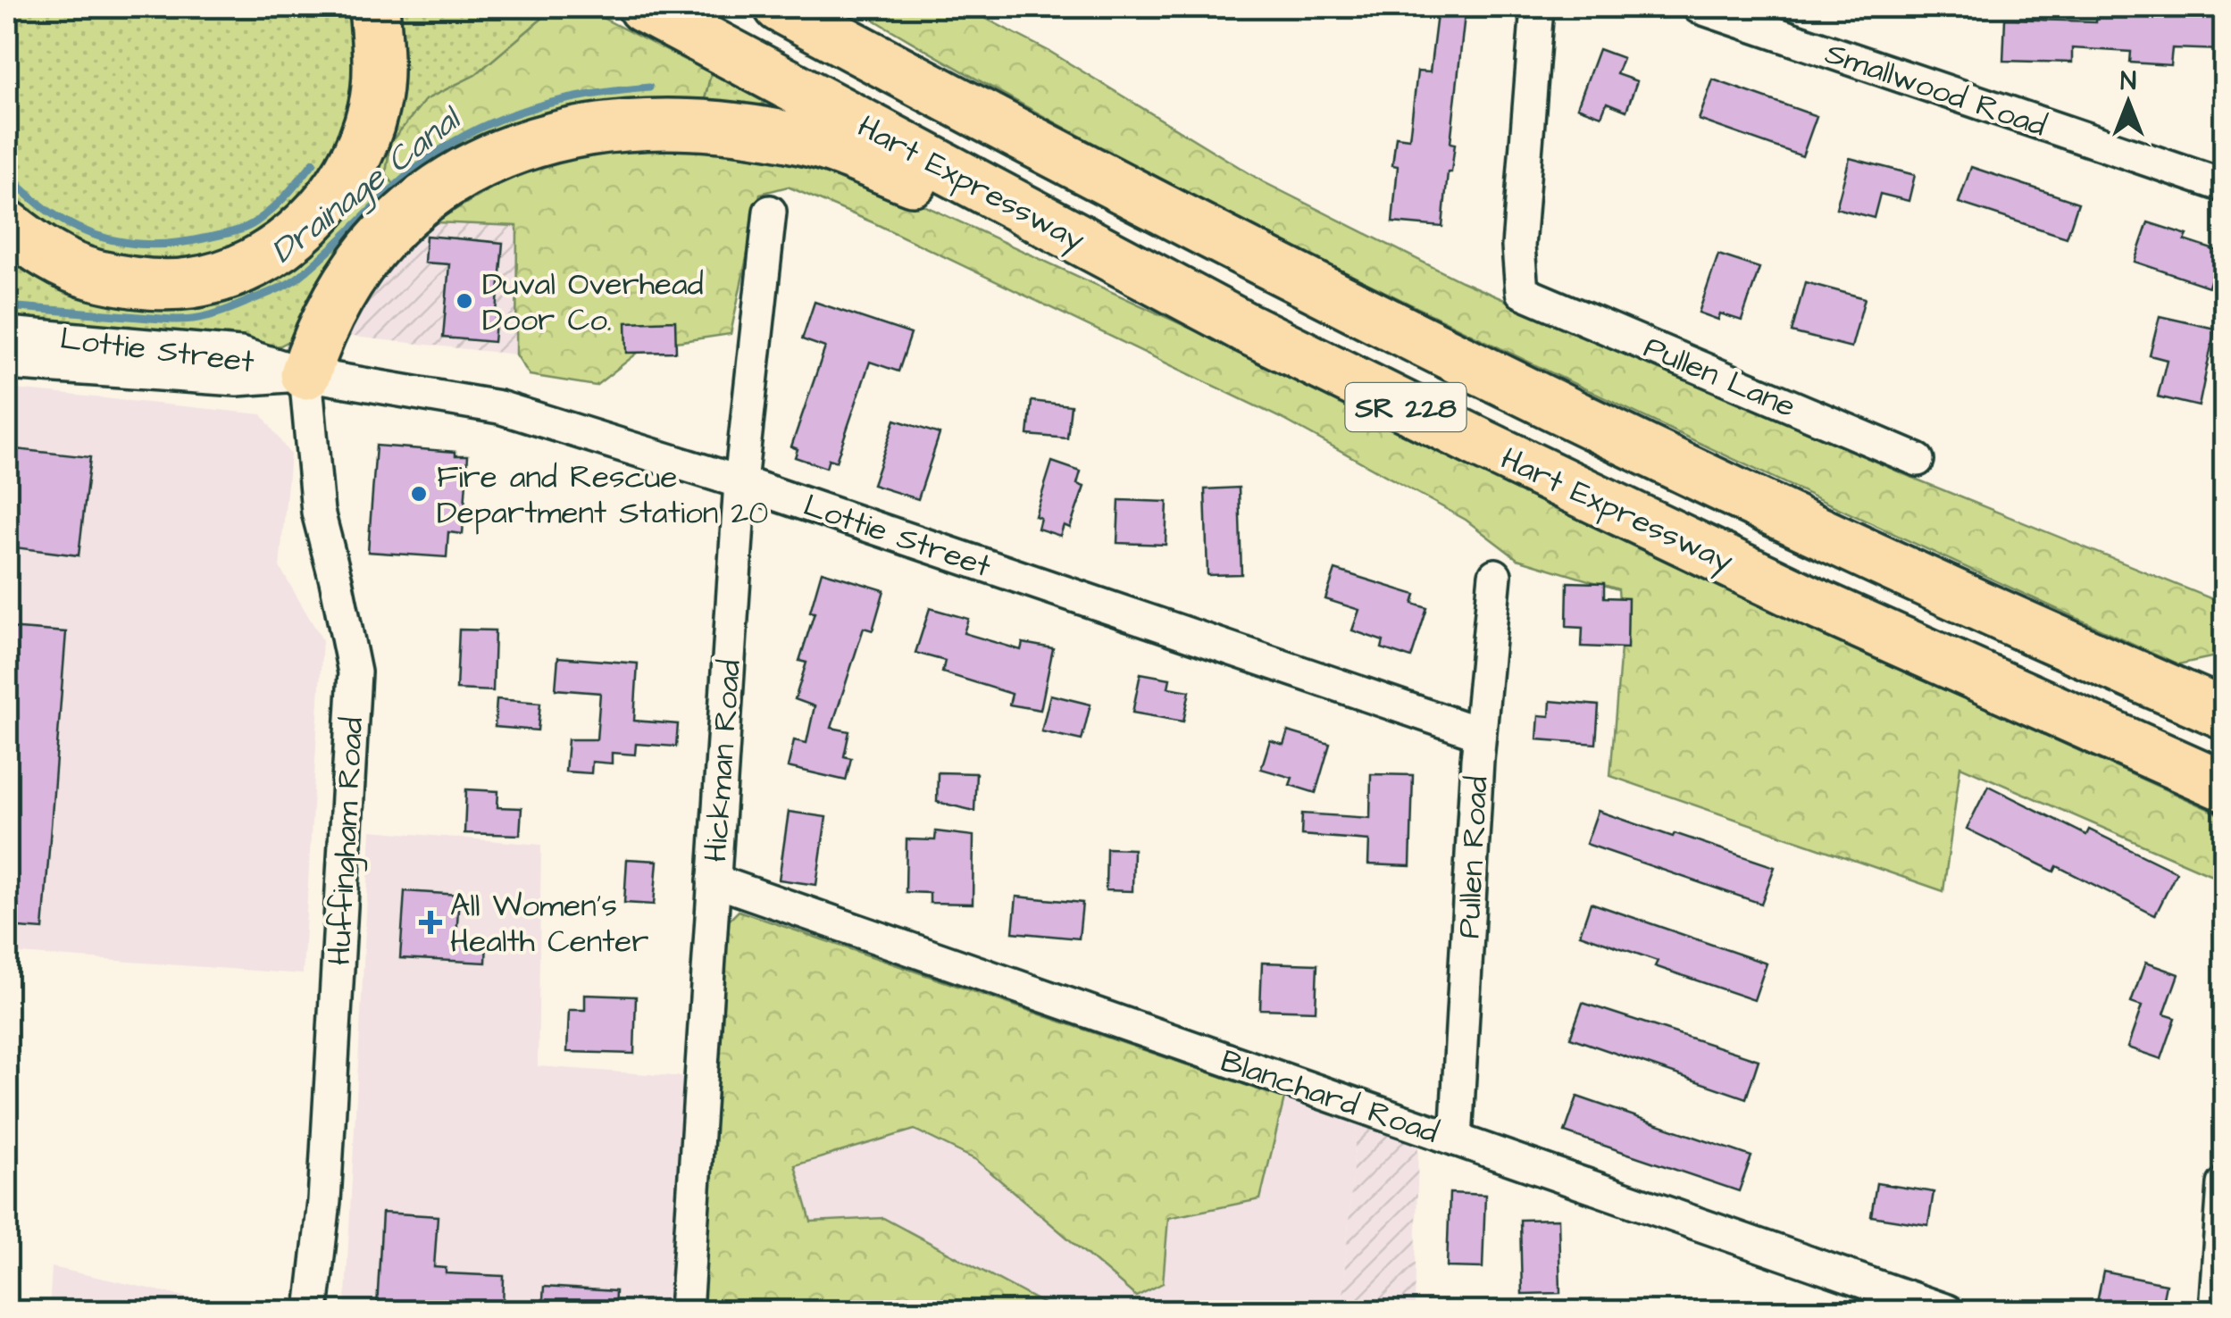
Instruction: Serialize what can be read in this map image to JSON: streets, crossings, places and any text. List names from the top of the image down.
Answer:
{
  "streets": {
    "highway": ["Hart Expressway", "SR 228"],
    "street": [
      "Smallwood Road",
      "Lottie Street",
      "Pullen Lane",
      "Hickman Road",
      "Huffingham Road",
      "Pullen Road",
      "Blanchard Road"
    ]
  },
  "crossings": [
    ["Lottie Street", "Hickman Road"],
    ["Lottie Street", "Huffingham Road"],
    ["Lottie Street", "Pullen Road"],
    ["Hickman Road", "Blanchard Road"],
    ["Pullen Road", "Blanchard Road"]
  ],
  "water": ["Drainage Canal"],
  "places": {
    "other": ["Duval Overhead Door Co.", "Fire and Rescue Department Station 20"],
    "health": ["All Women's Health Center"]
  },
  "north": "top"
}
